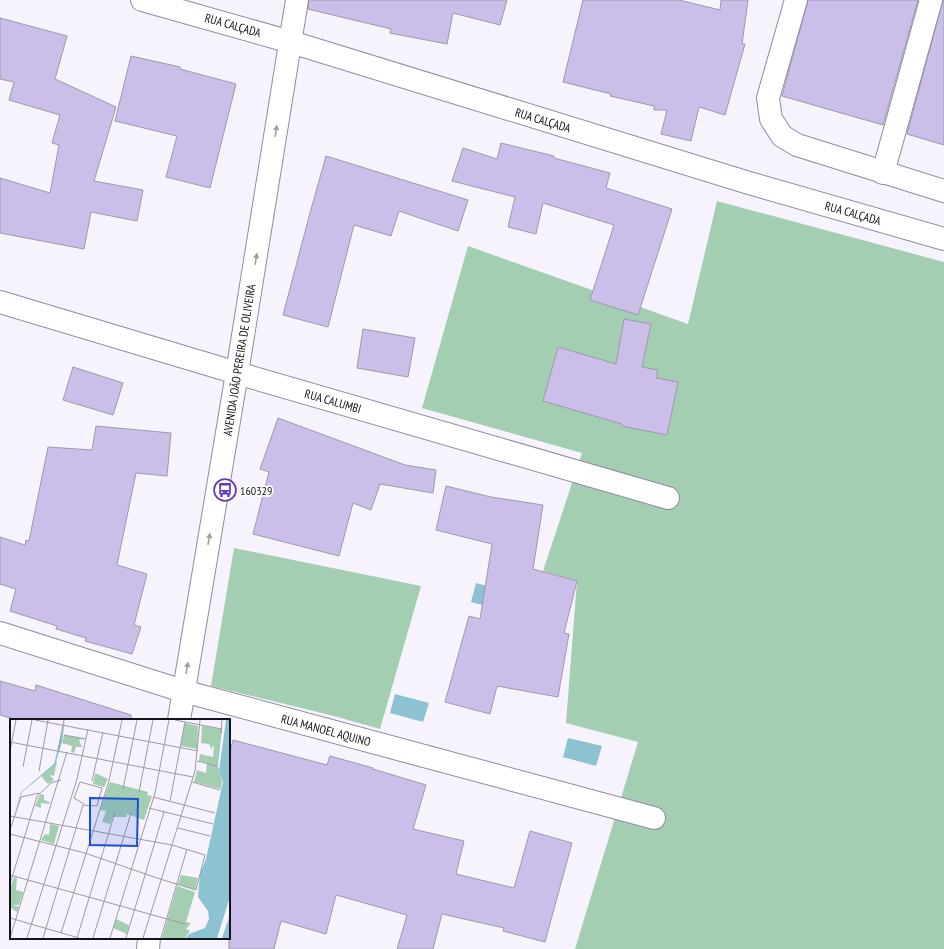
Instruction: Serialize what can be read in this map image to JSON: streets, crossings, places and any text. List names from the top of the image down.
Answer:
{
  "streets": {
    "street": [
      "RUA CALÇADA",
      "AVENIDA JOÃO PEREIRA DE OLIVEIRA",
      "RUA CALUMBI",
      "RUA MANOEL AQUINO"
    ]
  },
  "crossings": [
    ["RUA CALÇADA", "AVENIDA JOÃO PEREIRA DE OLIVEIRA"],
    ["AVENIDA JOÃO PEREIRA DE OLIVEIRA", "RUA CALUMBI"],
    ["AVENIDA JOÃO PEREIRA DE OLIVEIRA", "RUA MANOEL AQUINO"]
  ],
  "one_way": ["AVENIDA JOÃO PEREIRA DE OLIVEIRA"],
  "places": {
    "bus stop": ["160329"]
  }
}
